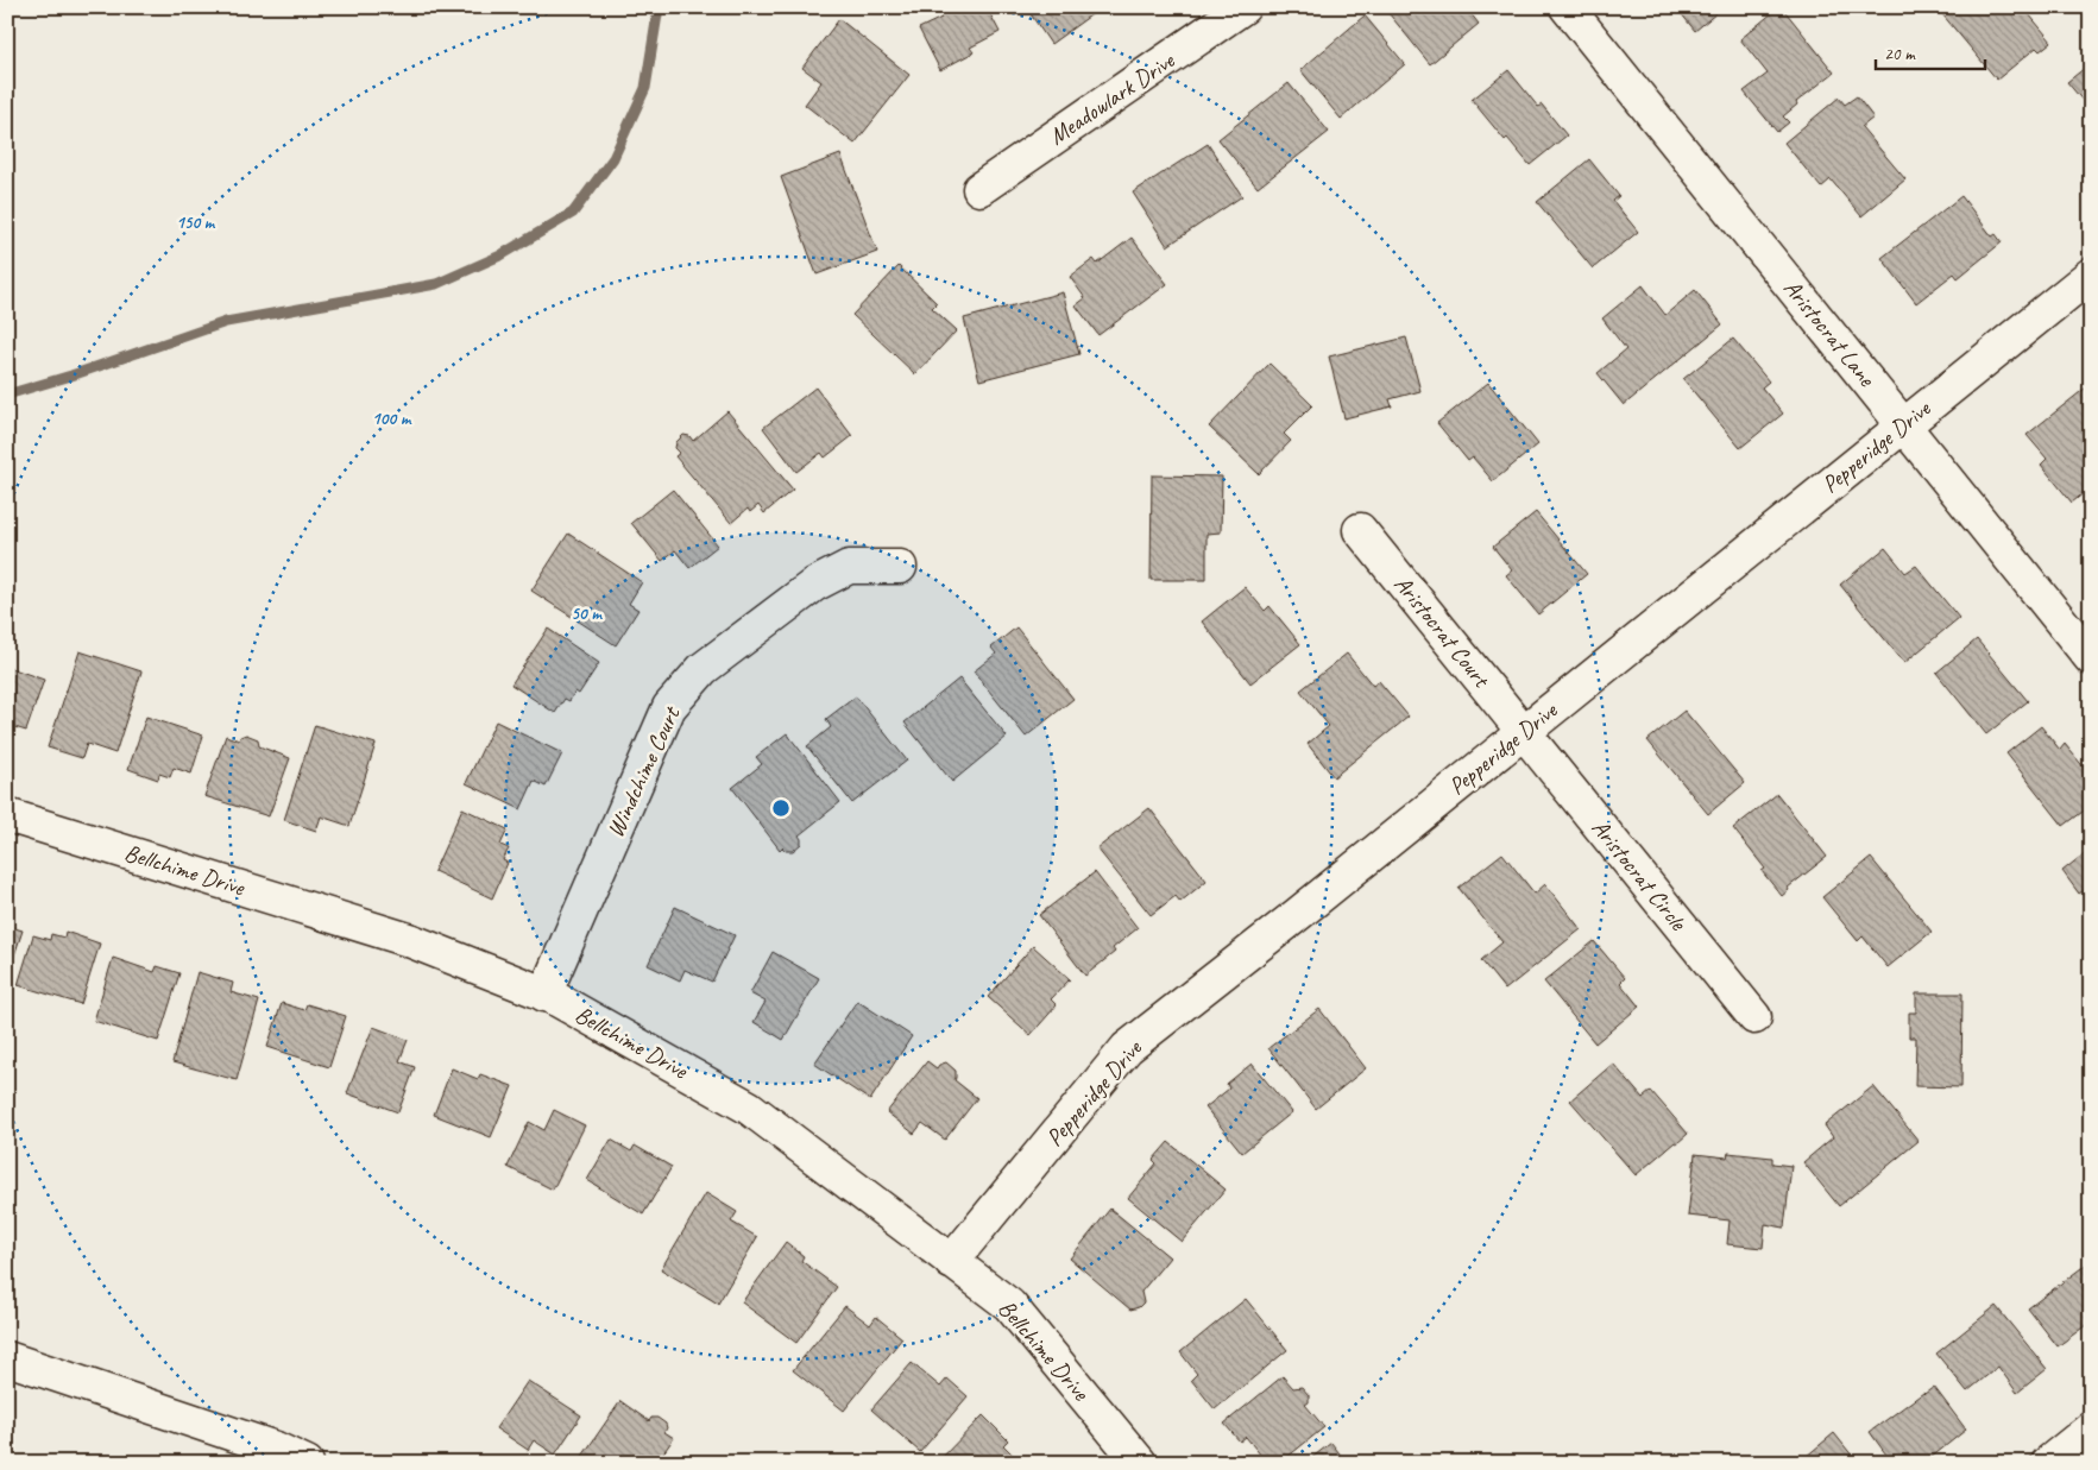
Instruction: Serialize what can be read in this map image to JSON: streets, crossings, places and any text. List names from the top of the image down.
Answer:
{
  "streets": {
    "street": [
      "Meadowlark Drive",
      "Aristocrat Lane",
      "Pepperidge Drive",
      "Aristocrat Court",
      "Windchime Court",
      "Bellchime Drive",
      "Aristocrat Circle"
    ]
  },
  "crossings": [
    ["Aristocrat Lane", "Pepperidge Drive"],
    ["Pepperidge Drive", "Aristocrat Court"],
    ["Pepperidge Drive", "Bellchime Drive"],
    ["Pepperidge Drive", "Aristocrat Circle"],
    ["Aristocrat Court", "Aristocrat Circle"],
    ["Windchime Court", "Bellchime Drive"]
  ],
  "scale_bar": "20 m",
  "rings": ["150 m", "100 m", "50 m"]
}
